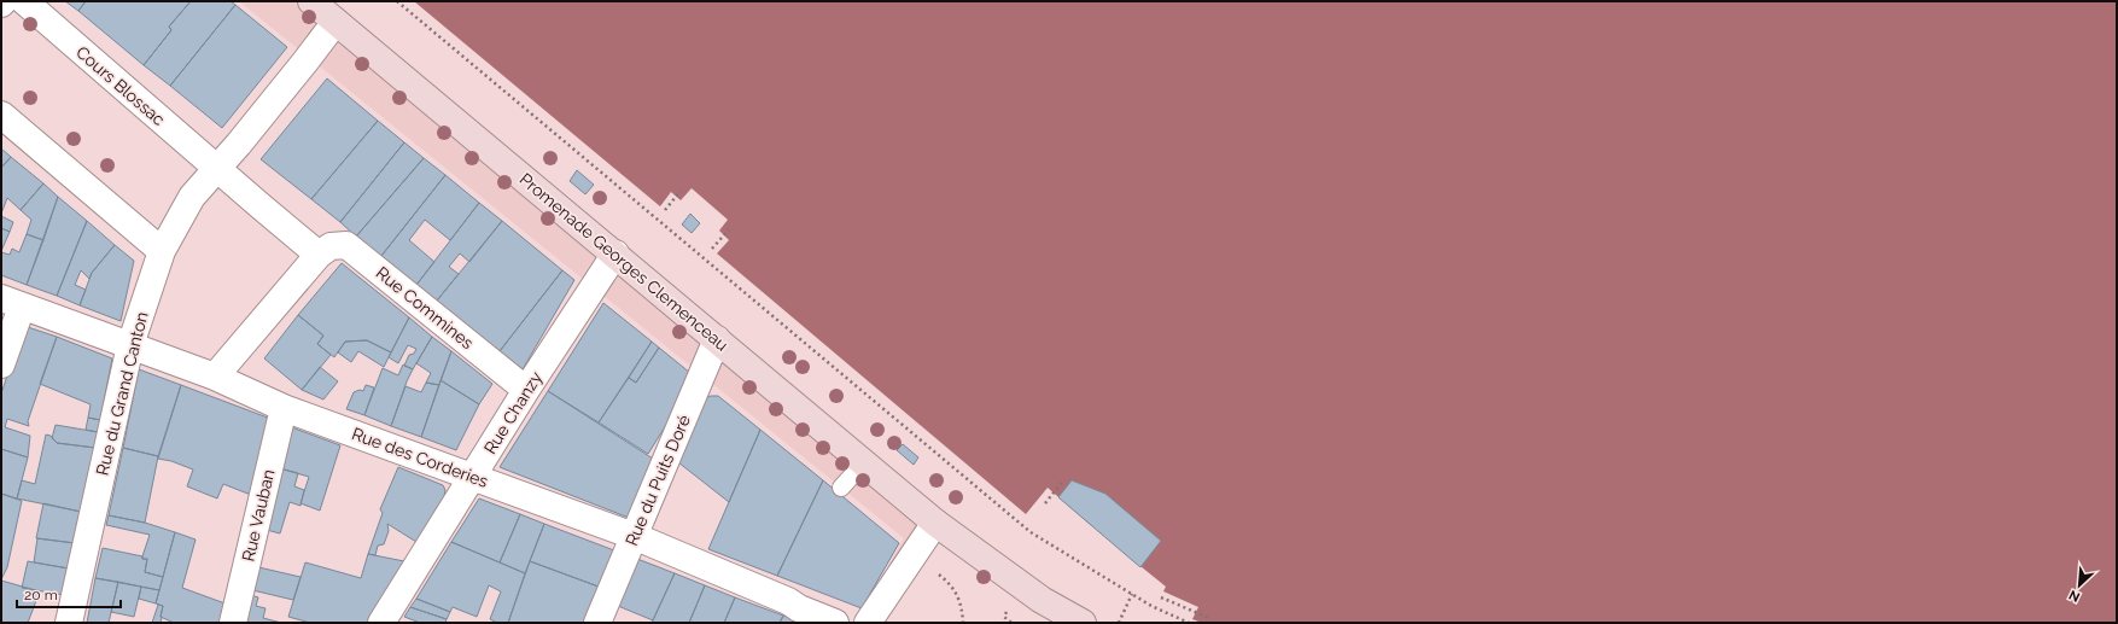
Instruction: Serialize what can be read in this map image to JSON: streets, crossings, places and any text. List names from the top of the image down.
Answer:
{
  "streets": {
    "street": [
      "Cours Blossac",
      "Promenade Georges Clemenceau",
      "Rue Commines",
      "Rue du Grand Canton",
      "Rue Chanzy",
      "Rue des Corderies",
      "Rue du Puits Doré",
      "Rue Vauban"
    ]
  },
  "crossings": [
    ["Cours Blossac", "Rue du Grand Canton"],
    ["Promenade Georges Clemenceau", "Rue du Grand Canton"],
    ["Promenade Georges Clemenceau", "Rue Chanzy"],
    ["Promenade Georges Clemenceau", "Rue du Puits Doré"],
    ["Rue Commines", "Rue Chanzy"],
    ["Rue Commines", "Rue des Corderies"],
    ["Rue du Grand Canton", "Rue des Corderies"],
    ["Rue Chanzy", "Rue des Corderies"],
    ["Rue des Corderies", "Rue du Puits Doré"],
    ["Rue des Corderies", "Rue Vauban"]
  ],
  "scale_bar": "20 m",
  "north": "bottom left"
}
